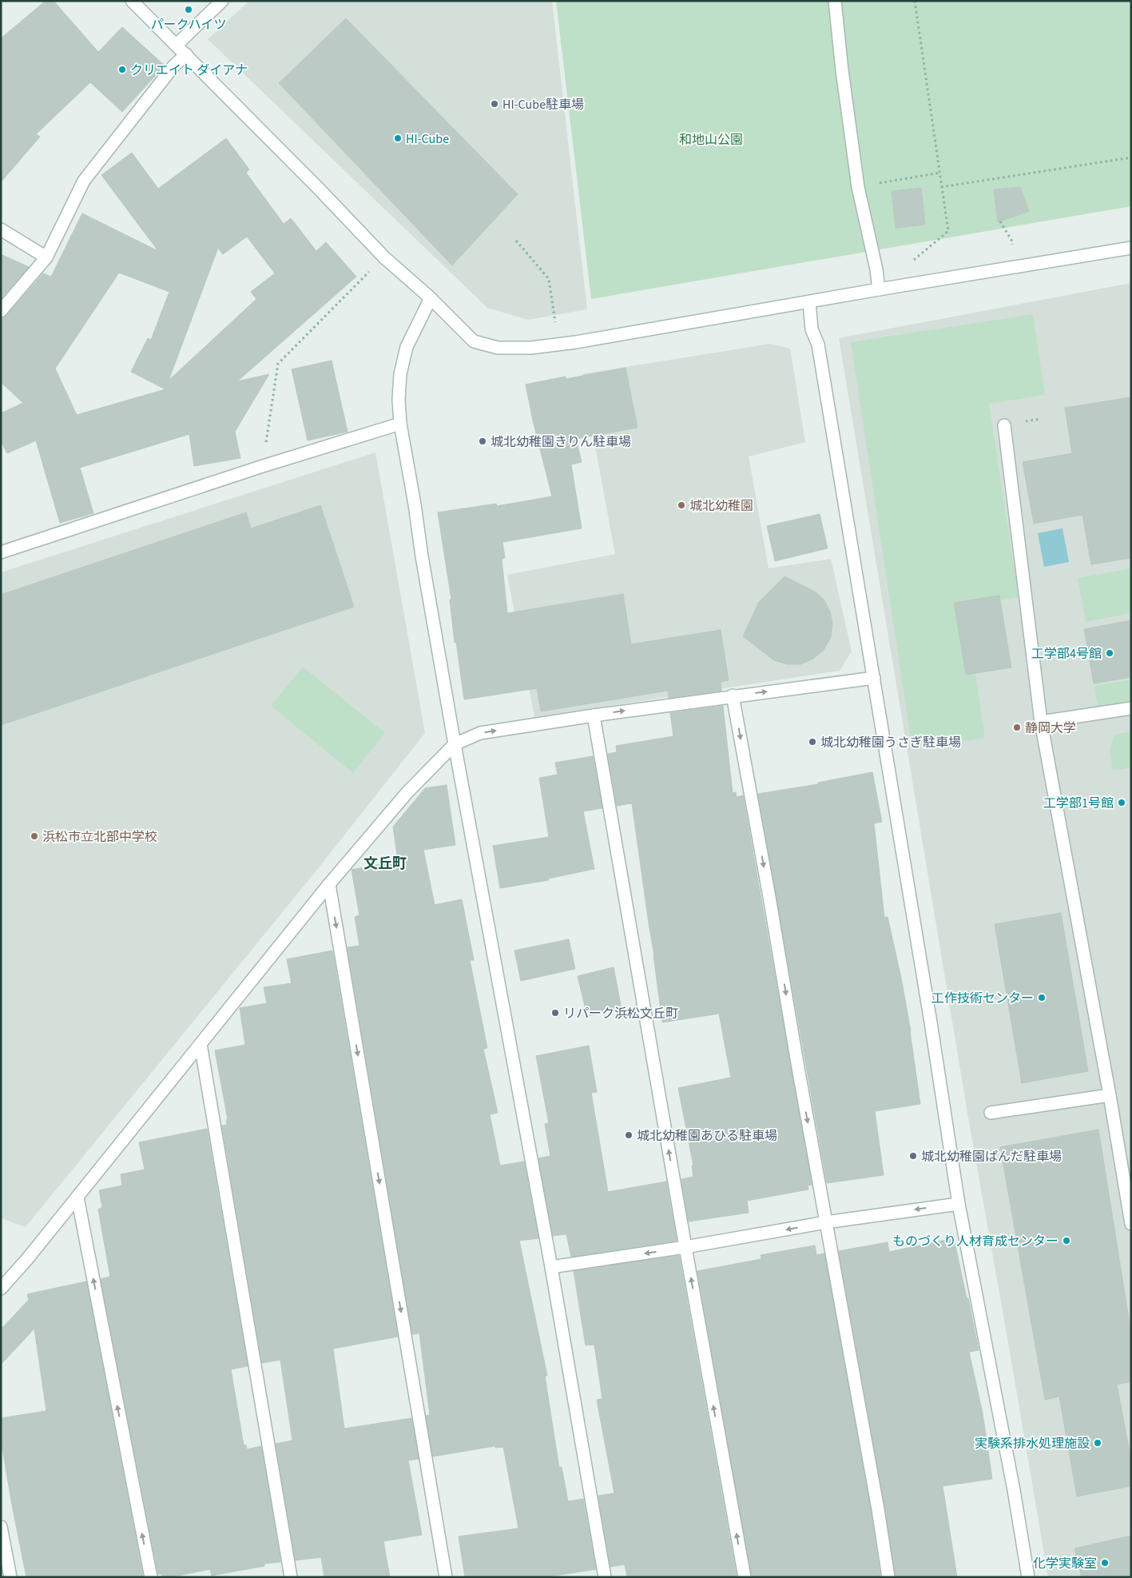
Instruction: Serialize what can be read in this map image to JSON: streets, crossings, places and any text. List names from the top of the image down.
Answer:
{
  "districts": ["文丘町"],
  "parks": ["和地山公園"],
  "places": [
    "パークハイツ",
    "クリエイト ダイアナ",
    "HI-Cube駐車場",
    "HI-Cube",
    "城北幼稚園きりん駐車場",
    "城北幼稚園",
    "工学部4号館",
    "静岡大学",
    "城北幼稚園うさぎ駐車場",
    "工学部1号館",
    "浜松市立北部中学校",
    "工作技術センター",
    "リパーク浜松文丘町",
    "城北幼稚園あひる駐車場",
    "城北幼稚園ぱんだ駐車場",
    "ものづくり人材育成センター",
    "実験系排水処理施設",
    "化学実験室"
  ]
}
